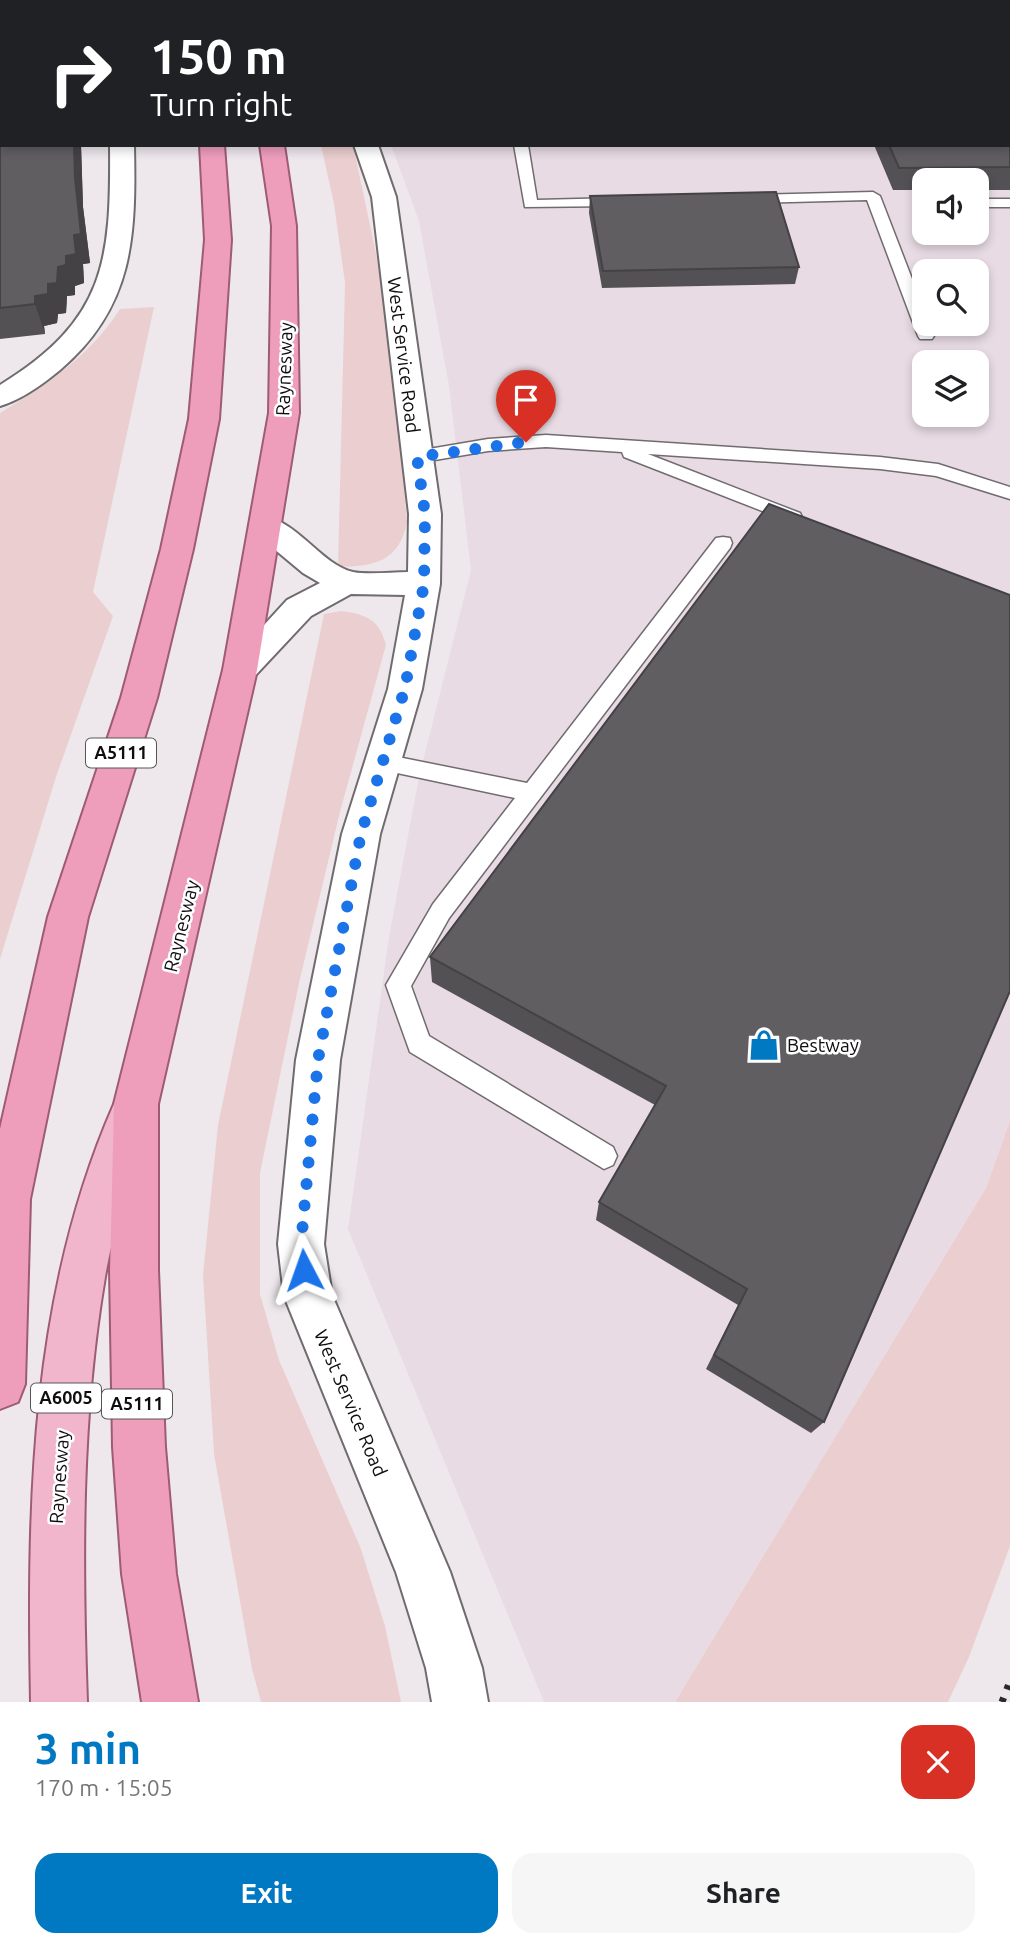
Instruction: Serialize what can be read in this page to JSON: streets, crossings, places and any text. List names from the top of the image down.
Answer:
{
  "streets": {
    "highway": ["Raynesway", "A5111"],
    "main road": ["A6005"],
    "street": ["West Service Road"]
  },
  "crossings": [
    ["Raynesway", "A5111"]
  ],
  "places": {
    "shop": ["Bestway"]
  },
  "page": {
    "turn": ["150 m", "Turn right"],
    "heading": ["3 min", "170 m · 15:05"],
    "buttons": ["Exit", "Share"]
  }
}
